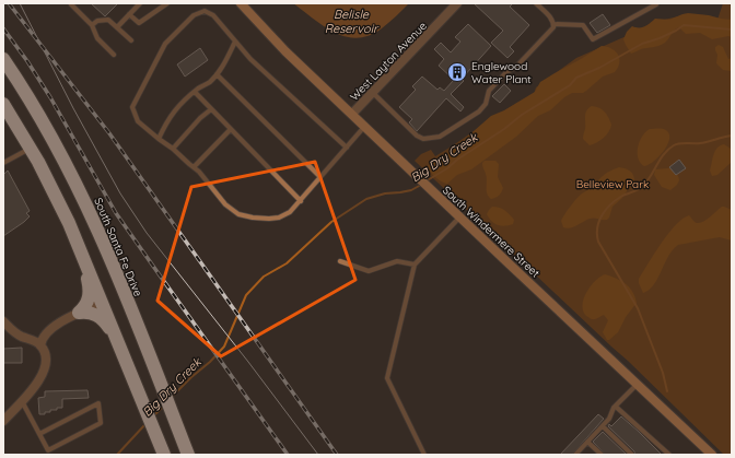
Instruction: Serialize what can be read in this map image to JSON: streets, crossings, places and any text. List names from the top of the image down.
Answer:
{
  "streets": {
    "highway": ["South Santa Fe Drive"],
    "street": ["West Layton Avenue", "South Windermere Street"]
  },
  "crossings": [
    ["West Layton Avenue", "South Windermere Street"]
  ],
  "water": ["Belisle Reservoir", "Big Dry Creek"],
  "parks": ["Belleview Park"],
  "places": {
    "building": ["Englewood Water Plant"]
  }
}
